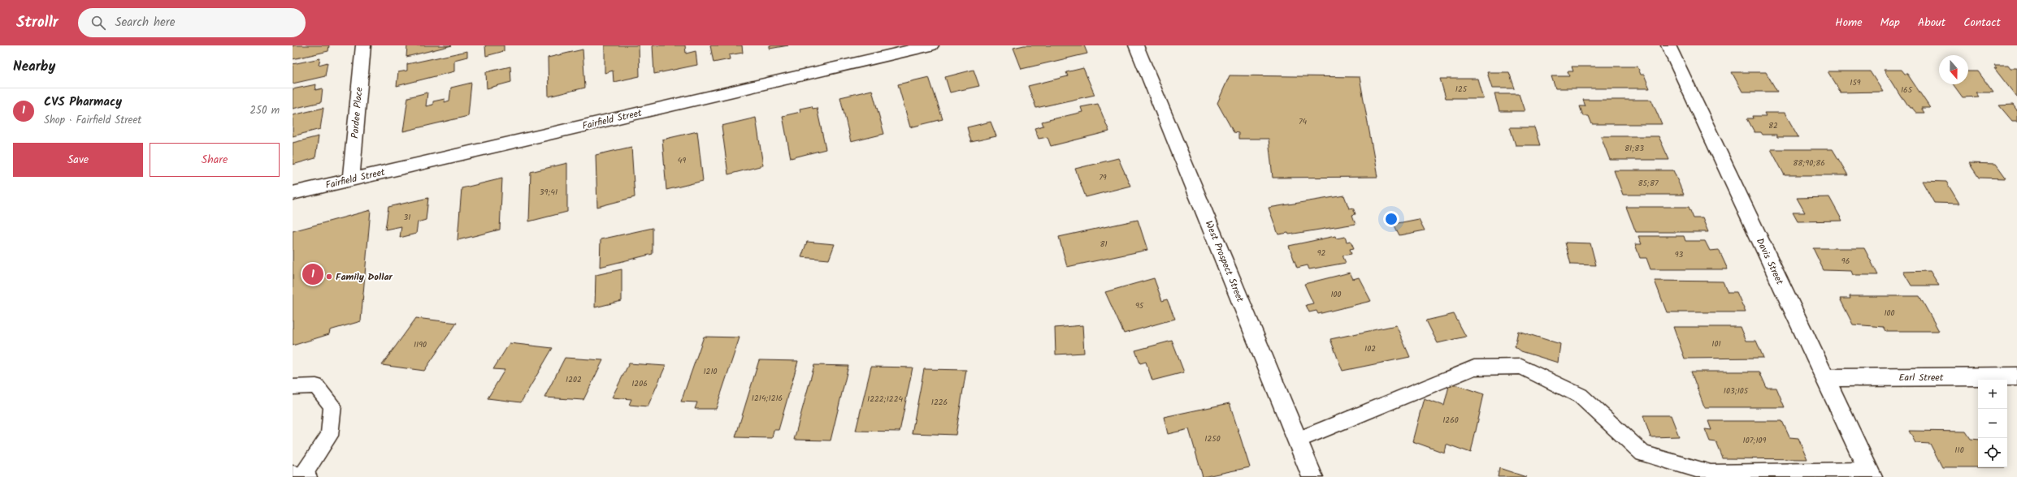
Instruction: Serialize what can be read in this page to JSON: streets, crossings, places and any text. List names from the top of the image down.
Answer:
{
  "streets": {
    "street": [
      "Pardee Place",
      "Fairfield Street",
      "West Prospect Street",
      "Davis Street",
      "Earl Street"
    ]
  },
  "crossings": [
    ["Pardee Place", "Fairfield Street"],
    ["Davis Street", "Earl Street"]
  ],
  "places": ["Family Dollar"],
  "house_numbers": [
    "159",
    "125",
    "165",
    "74",
    "82",
    "81;83",
    "49",
    "88;90;86",
    "79",
    "85;87",
    "39;41",
    "31",
    "81",
    "92",
    "93",
    "96",
    "100",
    "95",
    "100",
    "101",
    "1190",
    "102",
    "1210",
    "1202",
    "1206",
    "103;105",
    "1214;1216",
    "1222;1224",
    "1226",
    "1260",
    "1250",
    "107;109",
    "110"
  ],
  "north": "bottom",
  "page": {
    "header": "Strollr",
    "search": "Search here",
    "nav": [
      "Home",
      "Map",
      "About",
      "Contact"
    ],
    "heading": "Nearby",
    "list": [
      {
        "mark": "1",
        "name": "CVS Pharmacy",
        "note": "Shop · Fairfield Street",
        "value": "250 m"
      }
    ],
    "buttons": ["Save", "Share"],
    "pins": "1",
    "map_buttons": ["+", "−"]
  }
}
